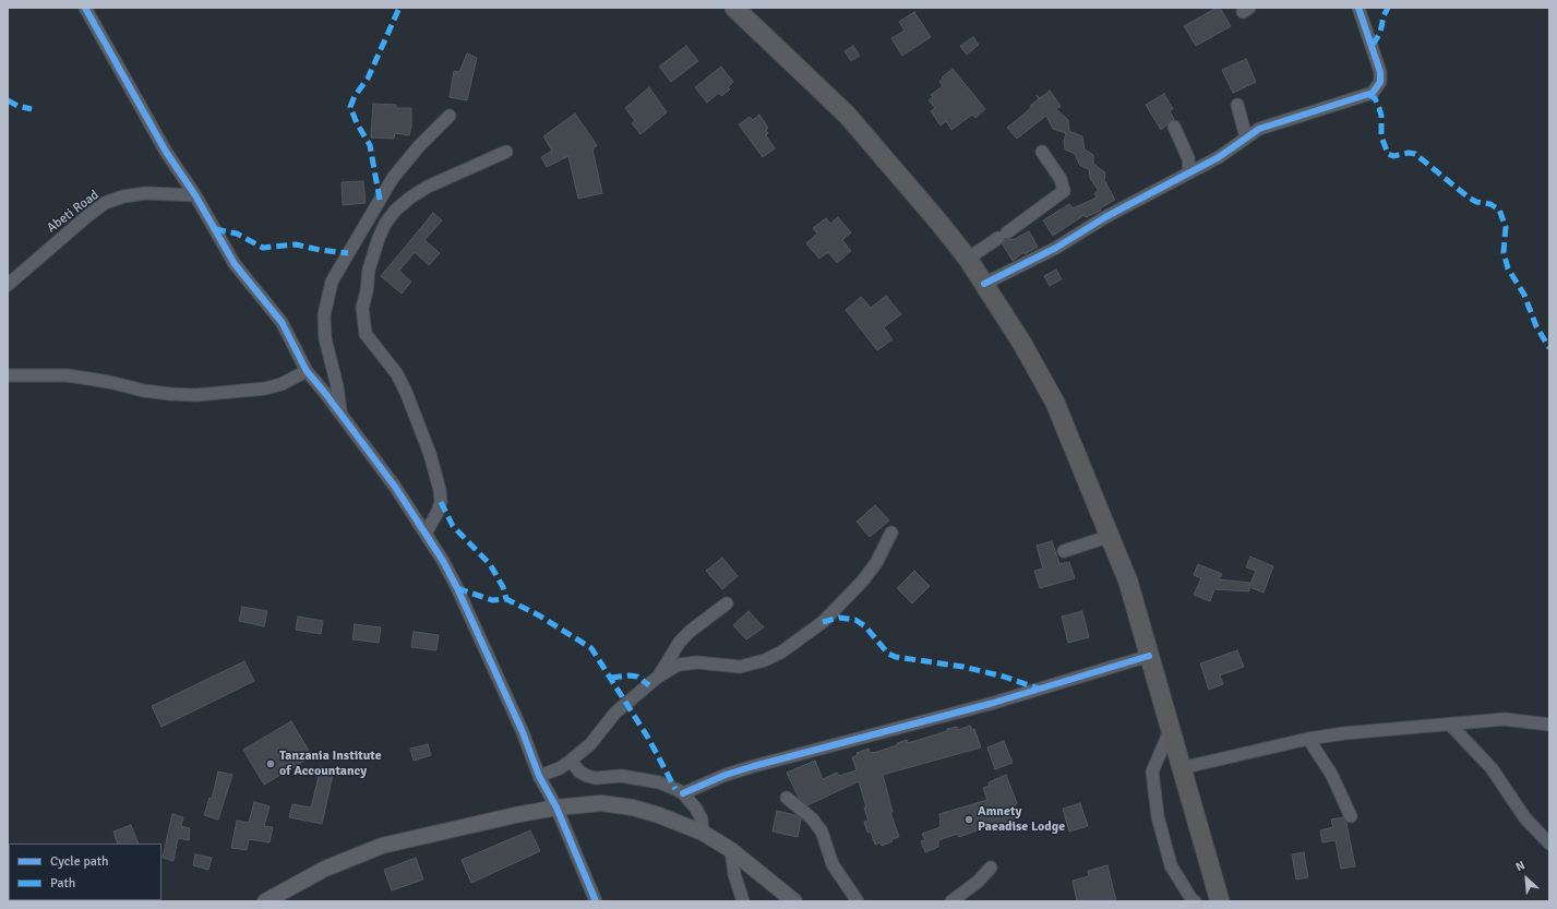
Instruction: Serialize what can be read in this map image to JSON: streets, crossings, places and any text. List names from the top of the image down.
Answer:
{
  "streets": {
    "street": ["Abeti Road"]
  },
  "places": ["Tanzania Institute of Accountancy", "Amnety Paeadise Lodge"],
  "legend": ["Cycle path", "Path"],
  "north": "top left"
}
